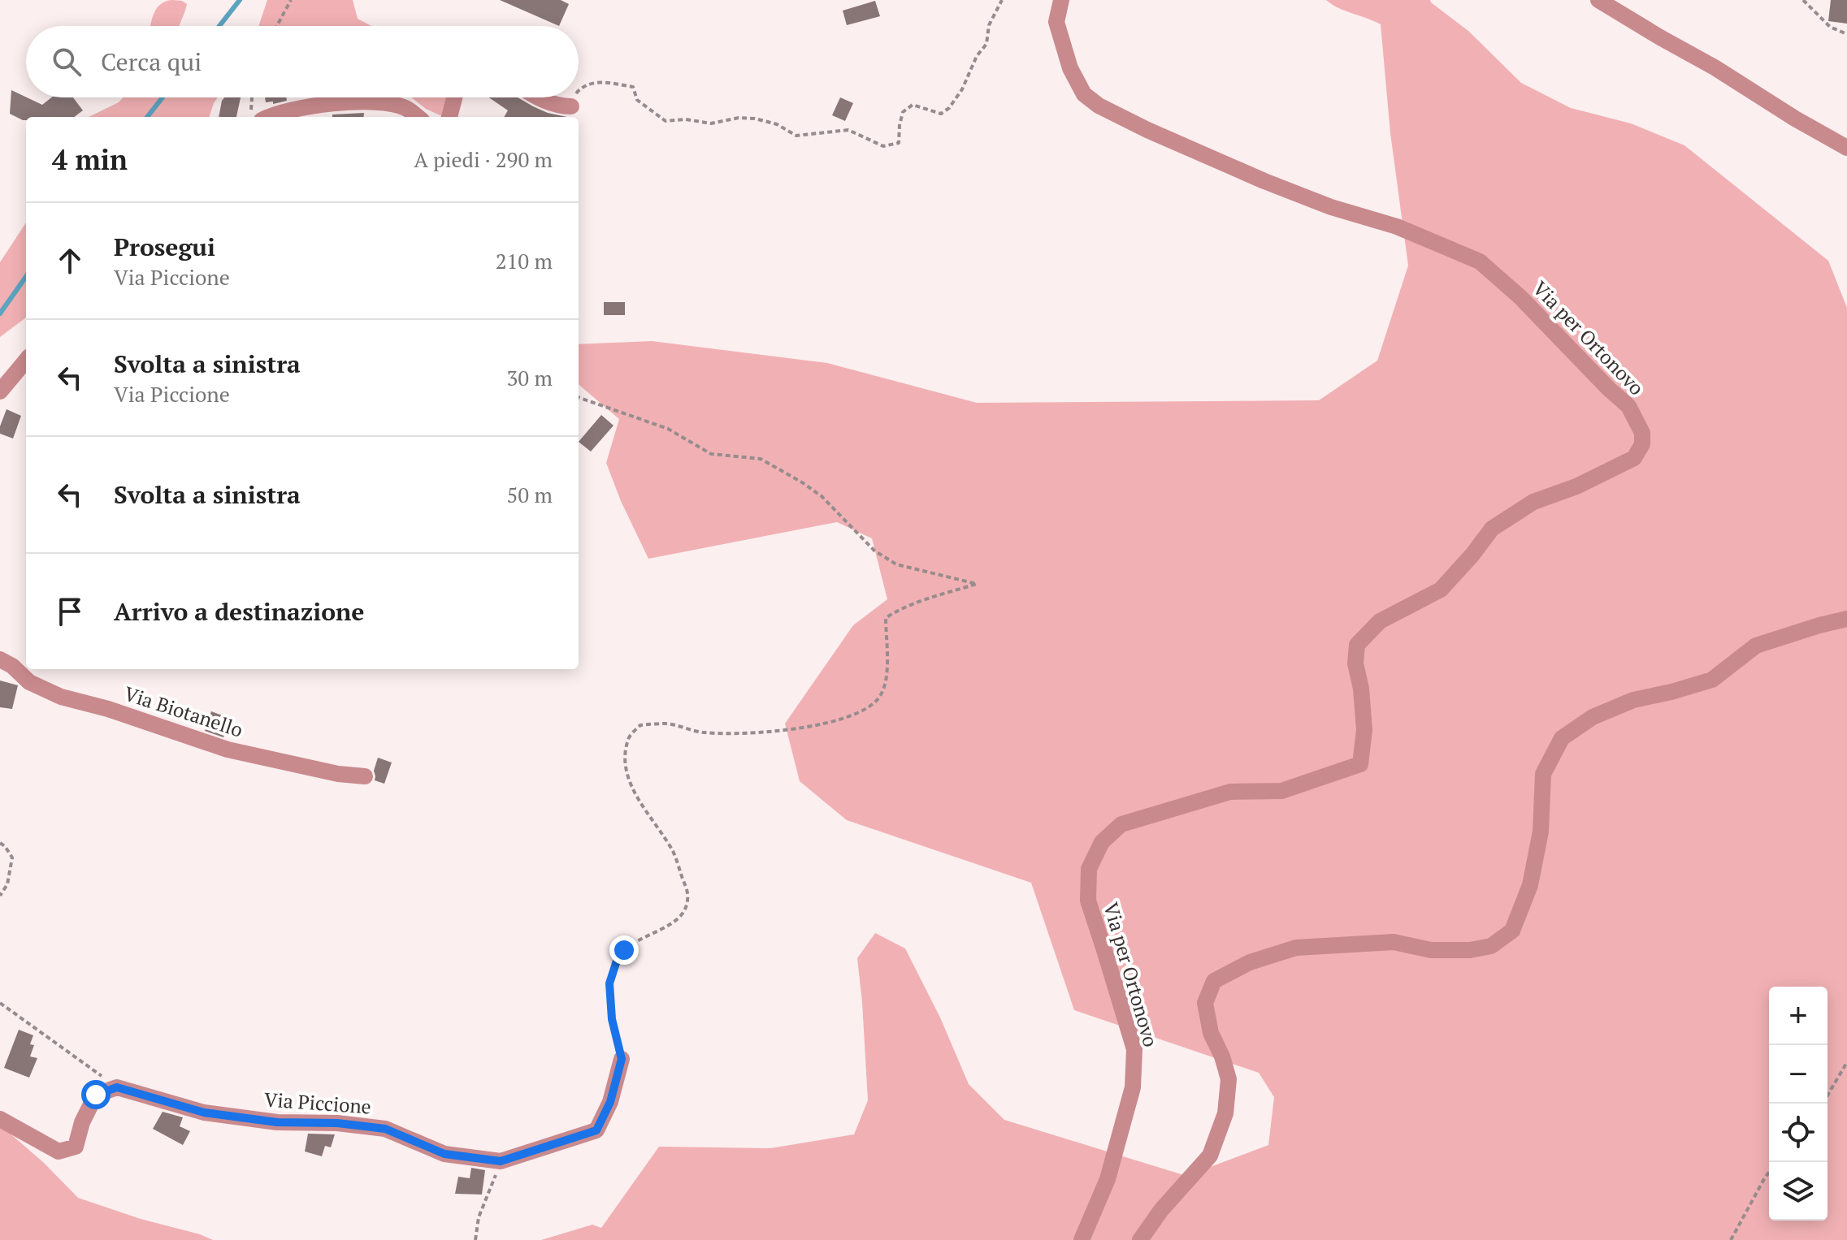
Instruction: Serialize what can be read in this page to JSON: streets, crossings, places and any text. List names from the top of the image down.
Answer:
{
  "streets": {
    "street": ["Via per Ortonovo", "Via Biotanello", "Via Piccione"]
  },
  "page": {
    "search": "Cerca qui",
    "heading": ["4 min", "A piedi · 290 m"],
    "list": [
      ["Prosegui", "Via Piccione", "210 m"],
      ["Svolta a sinistra", "Via Piccione", "30 m"],
      ["Svolta a sinistra", "50 m"],
      "Arrivo a destinazione"
    ],
    "map_buttons": ["+", "−"]
  }
}
